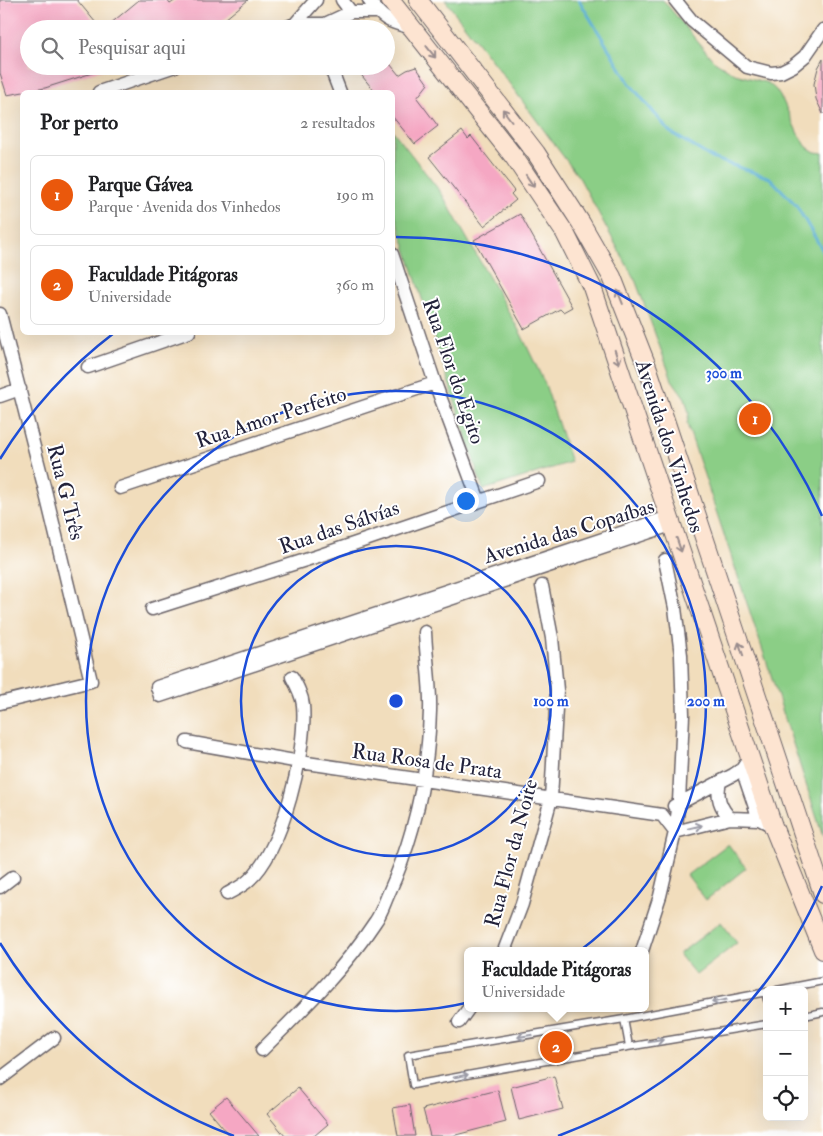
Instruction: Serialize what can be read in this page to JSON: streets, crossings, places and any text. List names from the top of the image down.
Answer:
{
  "streets": {
    "main road": ["Avenida dos Vinhedos"],
    "street": [
      "Rua Flor do Egito",
      "Rua Amor Perfeito",
      "Rua G Três",
      "Rua das Sálvías",
      "Avenida das Copaíbas",
      "Rua Rosa de Prata",
      "Rua Flor da Noite"
    ]
  },
  "crossings": [
    ["Rua Flor do Egito", "Rua Amor Perfeito"],
    ["Rua Flor do Egito", "Rua das Sálvías"],
    ["Avenida dos Vinhedos", "Avenida das Copaíbas"],
    ["Rua Rosa de Prata", "Rua Flor da Noite"]
  ],
  "page": {
    "search": "Pesquisar aqui",
    "heading": ["Por perto", "2 resultados"],
    "list": [
      {
        "mark": "1",
        "name": "Parque Gávea",
        "note": "Parque · Avenida dos Vinhedos",
        "value": "190 m"
      },
      {
        "mark": "2",
        "name": "Faculdade Pitágoras",
        "note": "Universidade",
        "value": "360 m"
      }
    ],
    "pins": ["1", "2"],
    "popup": ["Faculdade Pitágoras", "Universidade"],
    "map_buttons": ["+", "−"]
  },
  "rings": ["300 m", "100 m", "200 m"]
}
